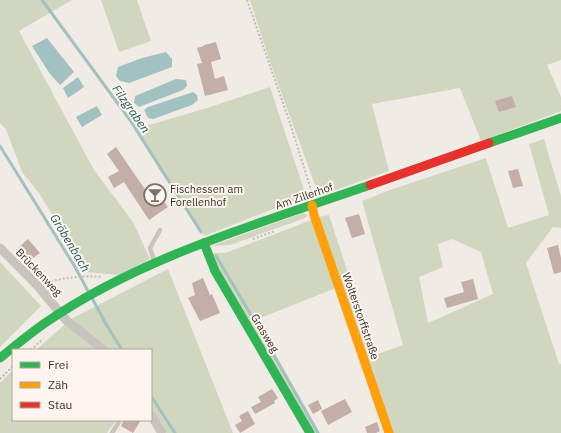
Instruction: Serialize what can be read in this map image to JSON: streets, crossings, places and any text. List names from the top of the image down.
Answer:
{
  "streets": {
    "street": [
      "Am Zillerhof",
      "Brückenweg",
      "Wolterstorffstraße",
      "Grasweg"
    ]
  },
  "crossings": [
    ["Am Zillerhof", "Brückenweg"],
    ["Am Zillerhof", "Wolterstorffstraße"],
    ["Am Zillerhof", "Grasweg"]
  ],
  "water": ["Filzgraben", "Gröbenbach"],
  "places": {
    "bar": ["Fischessen am Forellenhof"]
  },
  "legend": ["Frei", "Zäh", "Stau"]
}
